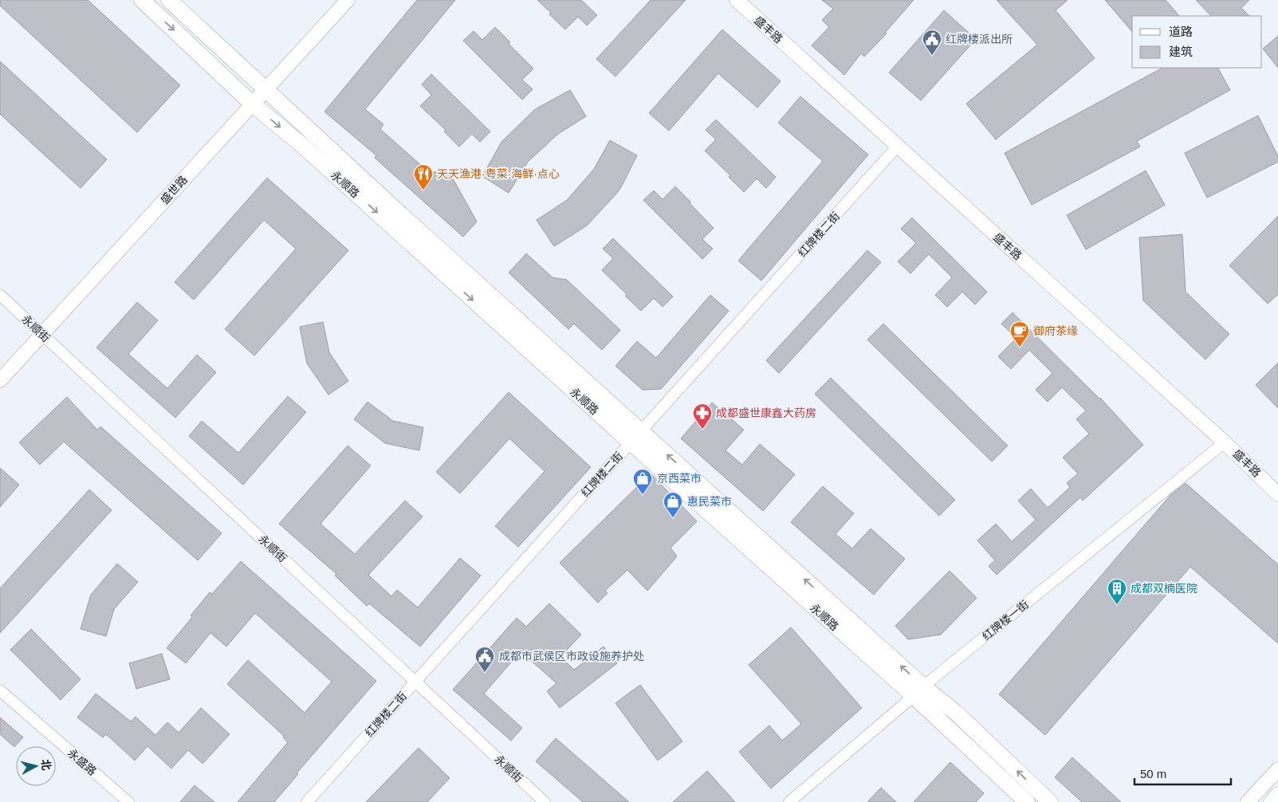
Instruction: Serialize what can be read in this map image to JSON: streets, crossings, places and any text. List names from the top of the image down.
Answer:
{
  "streets": {
    "main road": ["永顺路"],
    "street": [
      "盛丰路",
      "盛世路",
      "红牌楼二街",
      "永顺街",
      "红牌楼一街",
      "永盛路"
    ]
  },
  "crossings": [
    ["盛丰路", "红牌楼二街"],
    ["盛丰路", "红牌楼一街"],
    ["永顺路", "盛世路"],
    ["永顺路", "红牌楼二街"],
    ["永顺路", "红牌楼一街"],
    ["盛世路", "永顺街"],
    ["红牌楼二街", "永顺街"]
  ],
  "places": {
    "public building": ["红牌楼派出所", "成都市武侯区市政设施养护处"],
    "restaurant": ["天天渔港·粤菜·海鲜·点心"],
    "cafe": ["御府茶缘"],
    "pharmacy": ["成都盛世康鑫大药房"],
    "shop": ["京西菜市", "惠民菜市"],
    "building": ["成都双楠医院"]
  },
  "legend": ["道路", "建筑"],
  "scale_bar": "50 m",
  "north": "right"
}
